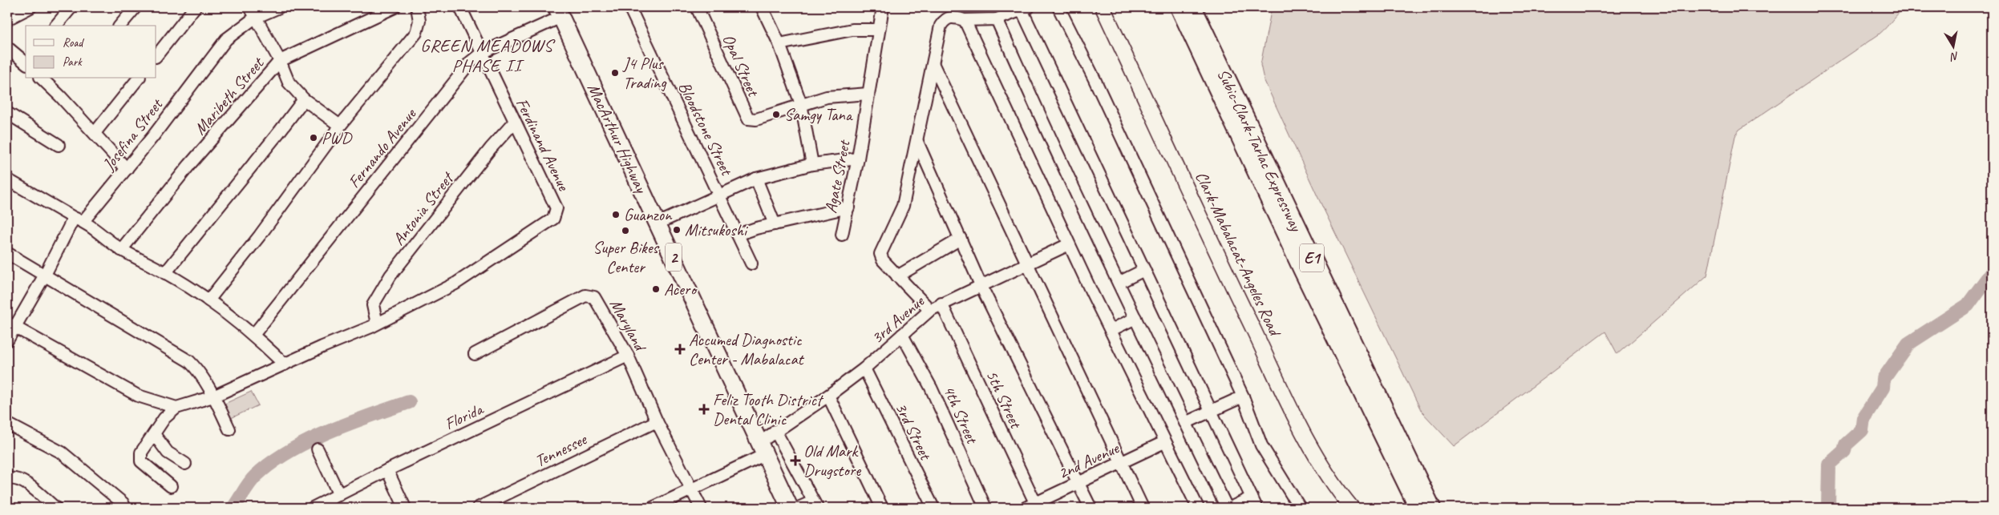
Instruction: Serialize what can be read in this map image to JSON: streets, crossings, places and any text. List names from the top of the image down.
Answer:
{
  "streets": {
    "highway": [
      "MacArthur Highway",
      "Subic-Clark-Tarlac Expressway",
      "2",
      "E1"
    ],
    "main road": ["Clark-Mabalacat-Angeles Road"],
    "street": [
      "Opal Street",
      "Maribeth Street",
      "Bloodstone Street",
      "Josefina Street",
      "Ferdinand Avenue",
      "Fernando Avenue",
      "Agate Street",
      "Antonia Street",
      "3rd Avenue",
      "Maryland",
      "5th Street",
      "4th Street",
      "Florida",
      "3rd Street",
      "Tennessee",
      "2nd Avenue"
    ]
  },
  "crossings": [
    ["MacArthur Highway", "Fernando Avenue"],
    ["MacArthur Highway", "3rd Avenue"],
    ["Ferdinand Avenue", "Fernando Avenue"],
    ["Ferdinand Avenue", "Antonia Street"],
    ["3rd Avenue", "Maryland"],
    ["3rd Avenue", "5th Street"],
    ["3rd Avenue", "4th Street"],
    ["3rd Avenue", "3rd Street"],
    ["Maryland", "Florida"],
    ["Maryland", "Tennessee"],
    ["5th Street", "2nd Avenue"]
  ],
  "districts": ["GREEN MEADOWS PHASE II"],
  "places": {
    "other": [
      "J4 Plus Trading",
      "Samgy Tana",
      "PWD",
      "Guanzon",
      "Mitsukoshi",
      "Super Bikes Center",
      "Acero"
    ],
    "health": ["Accumed Diagnostic Center - Mabalacat", "Feliz Tooth District Dental Clinic", "Old Mark Drugstore"]
  },
  "legend": ["Road", "Park"],
  "north": "bottom"
}
